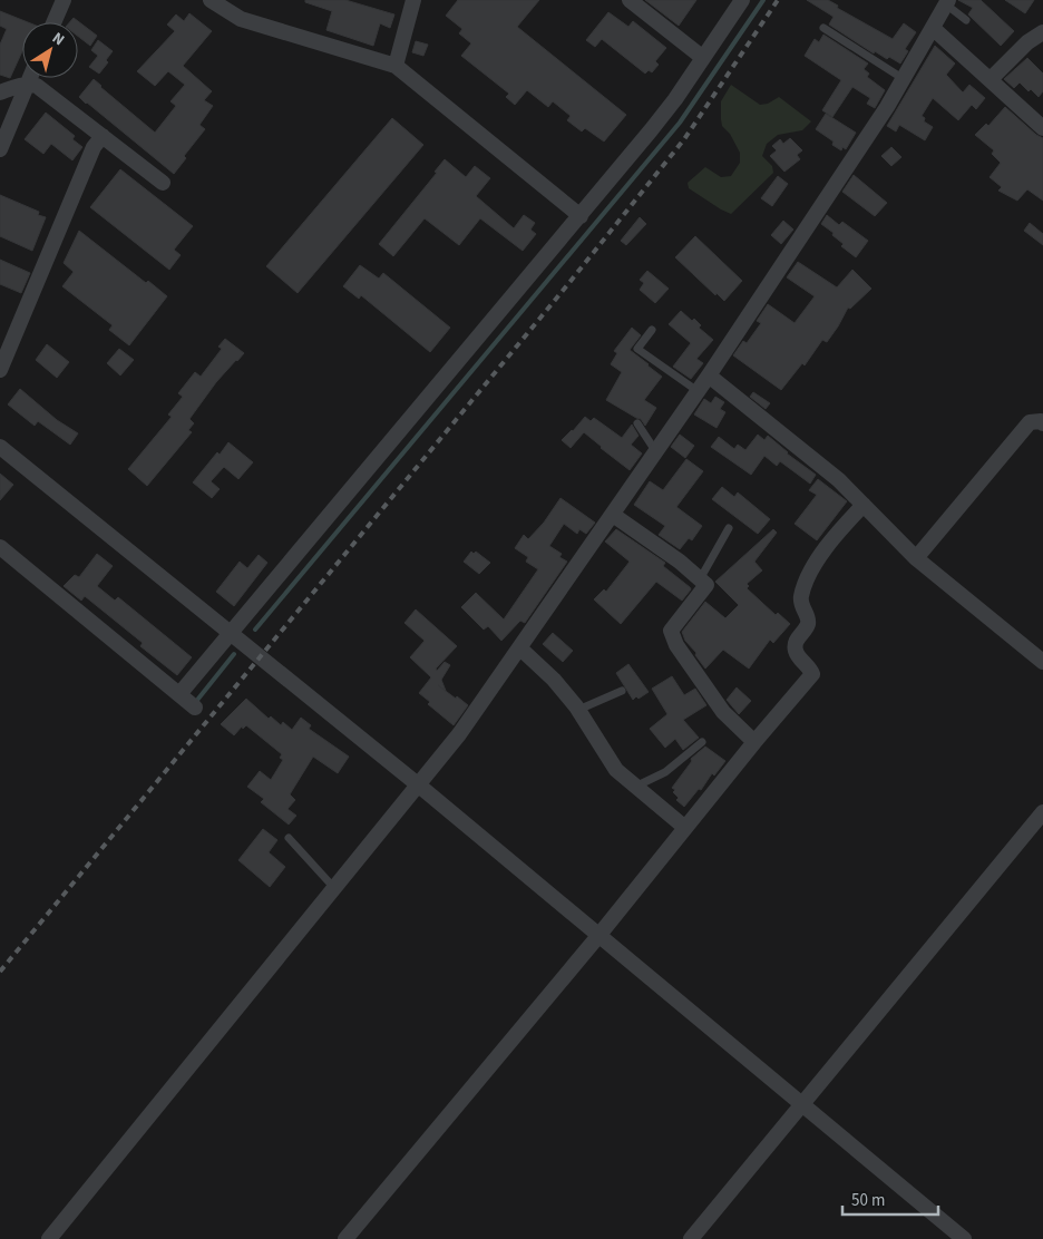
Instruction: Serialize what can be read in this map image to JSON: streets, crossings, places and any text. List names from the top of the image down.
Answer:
{
  "scale_bar": "50 m",
  "north": "top right"
}
